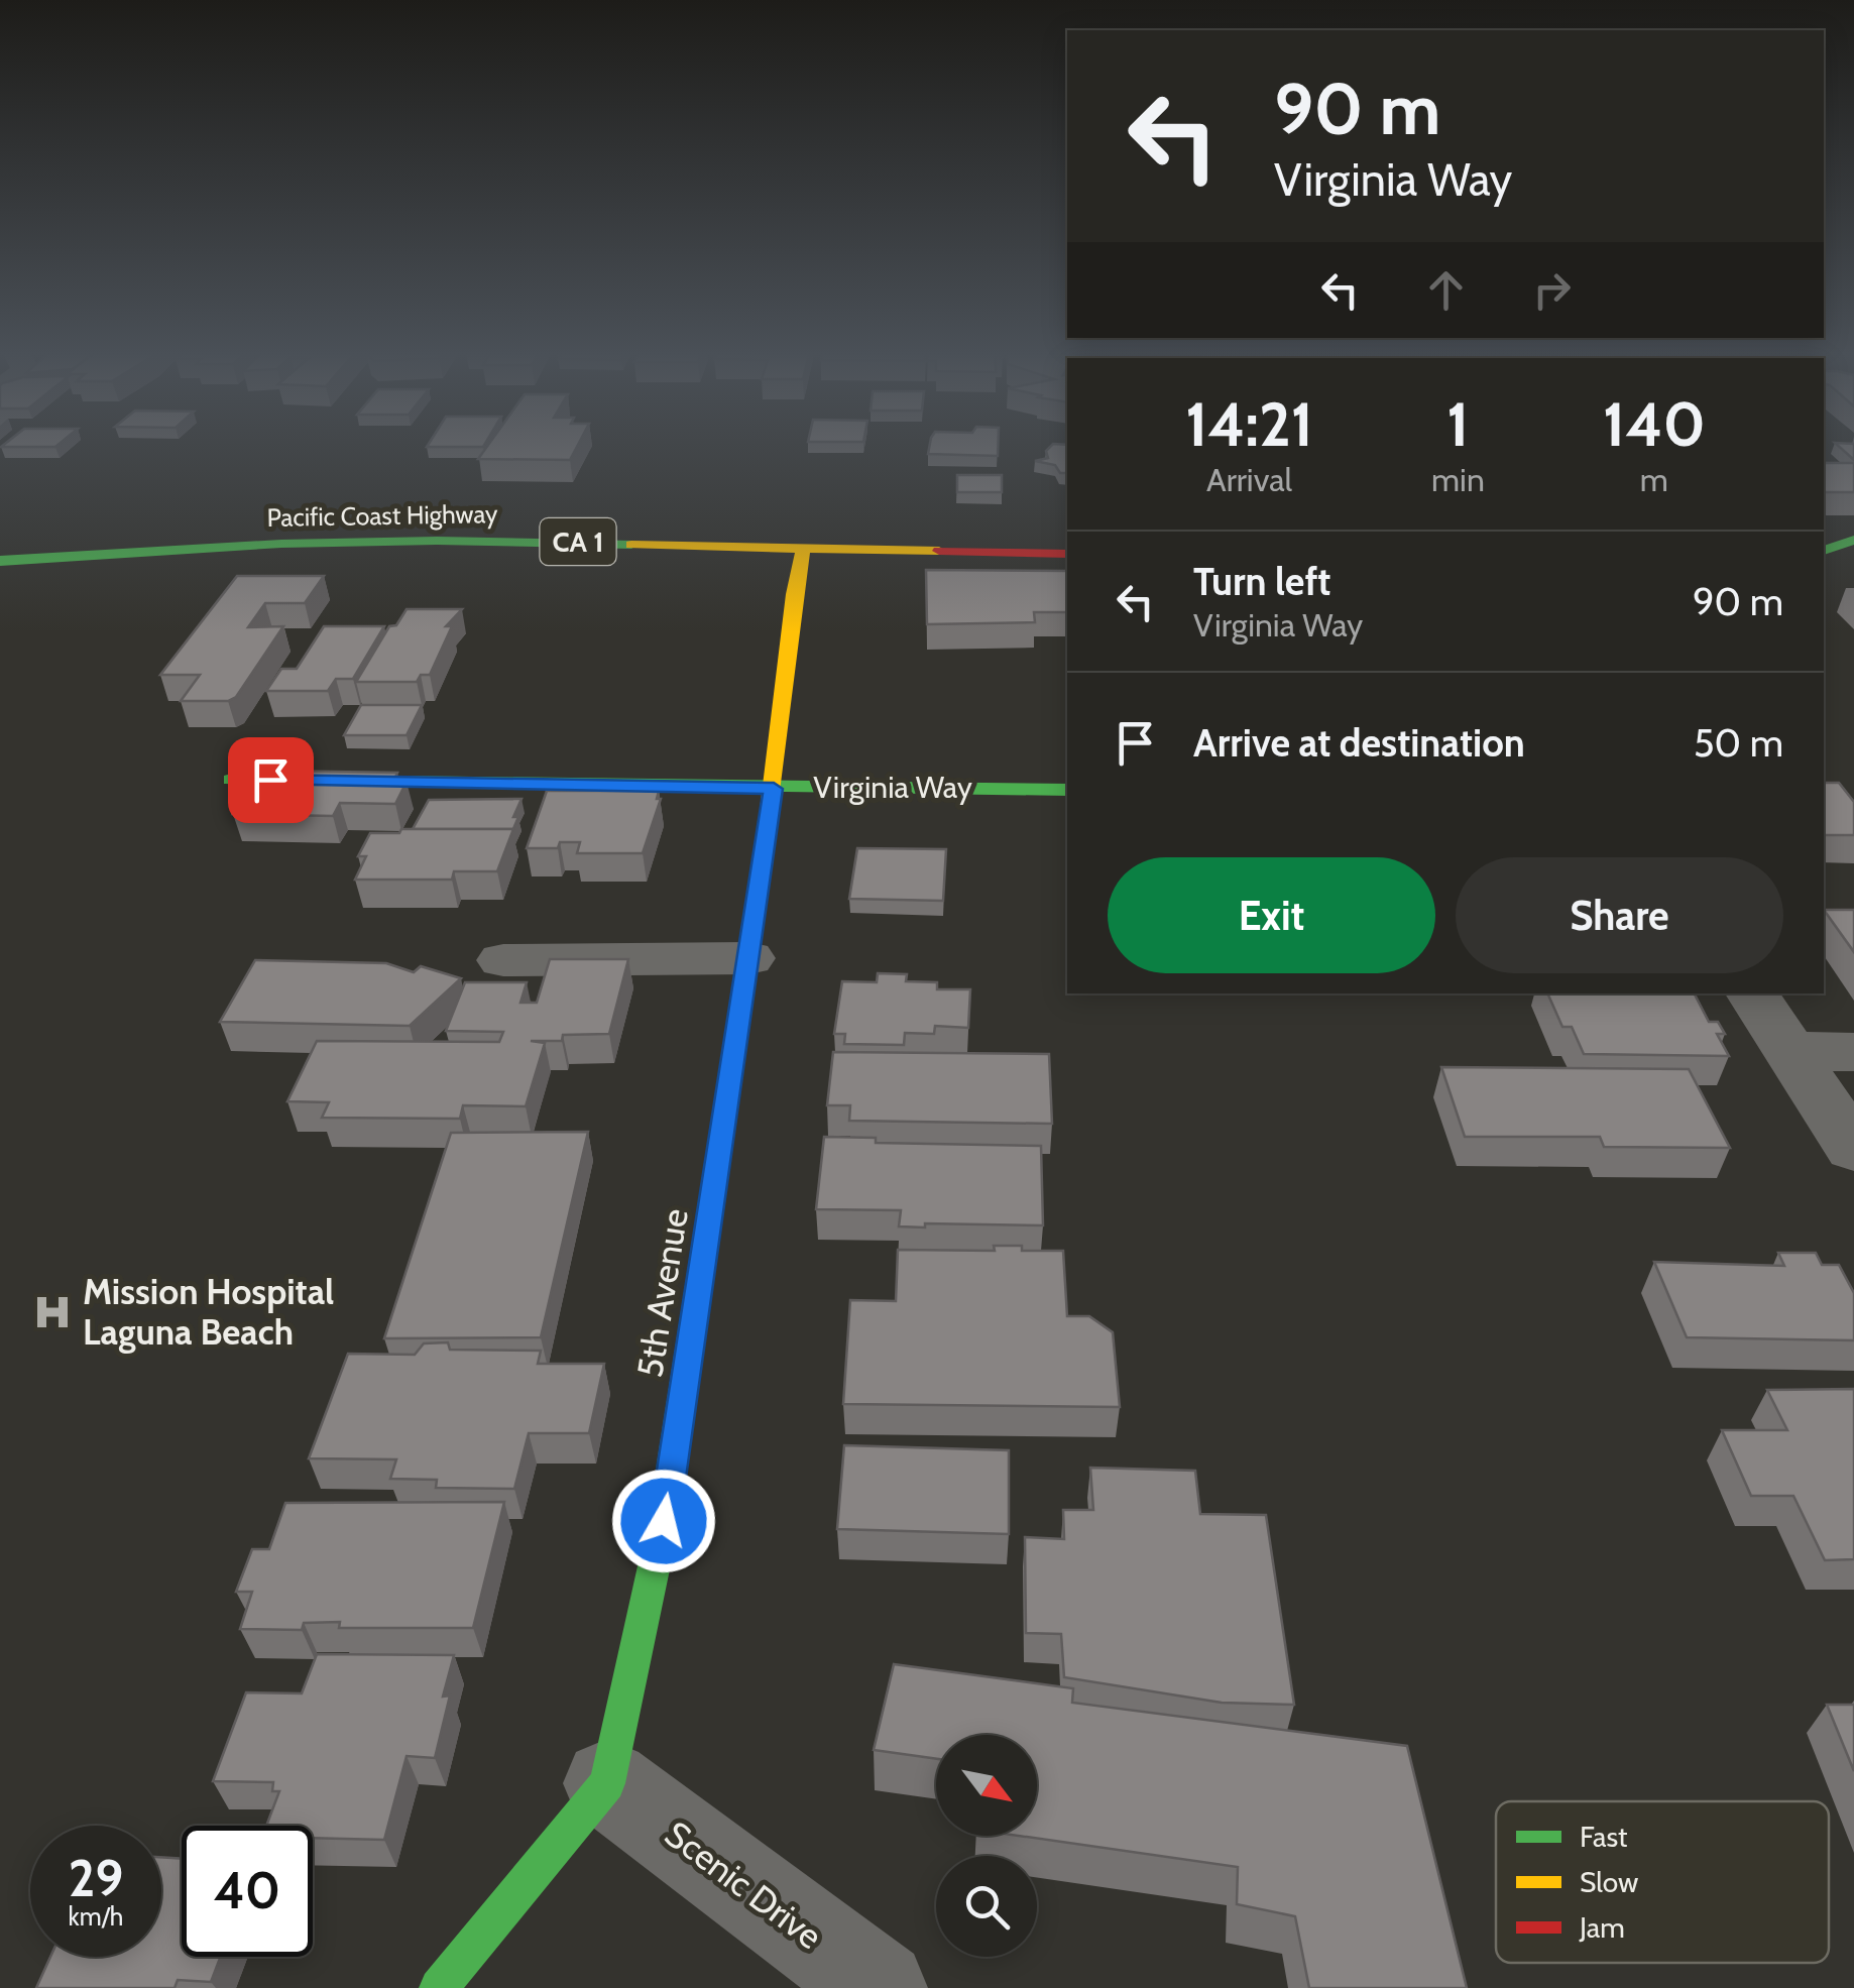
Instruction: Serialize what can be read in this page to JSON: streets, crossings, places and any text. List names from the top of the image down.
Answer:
{
  "streets": {
    "main road": [
      "Pacific Coast Highway",
      "CA 1",
      "Virginia Way",
      "5th Avenue"
    ],
    "street": ["Scenic Drive"]
  },
  "crossings": [
    ["Pacific Coast Highway", "5th Avenue"],
    ["Virginia Way", "5th Avenue"],
    ["5th Avenue", "Scenic Drive"]
  ],
  "places": {
    "hospital": ["Mission Hospital Laguna Beach"]
  },
  "legend": ["Fast", "Slow", "Jam"],
  "north": "bottom right",
  "page": {
    "turn": ["90 m", "Virginia Way"],
    "eta": [
      "14:21",
      "Arrival",
      "1",
      "min",
      "140",
      "m"
    ],
    "list": [
      {
        "name": "Turn left",
        "note": "Virginia Way",
        "value": "90 m"
      },
      {
        "name": "Arrive at destination",
        "value": "50 m"
      }
    ],
    "buttons": ["Exit", "Share"],
    "speed": "29 km/h",
    "limit": "40"
  }
}
